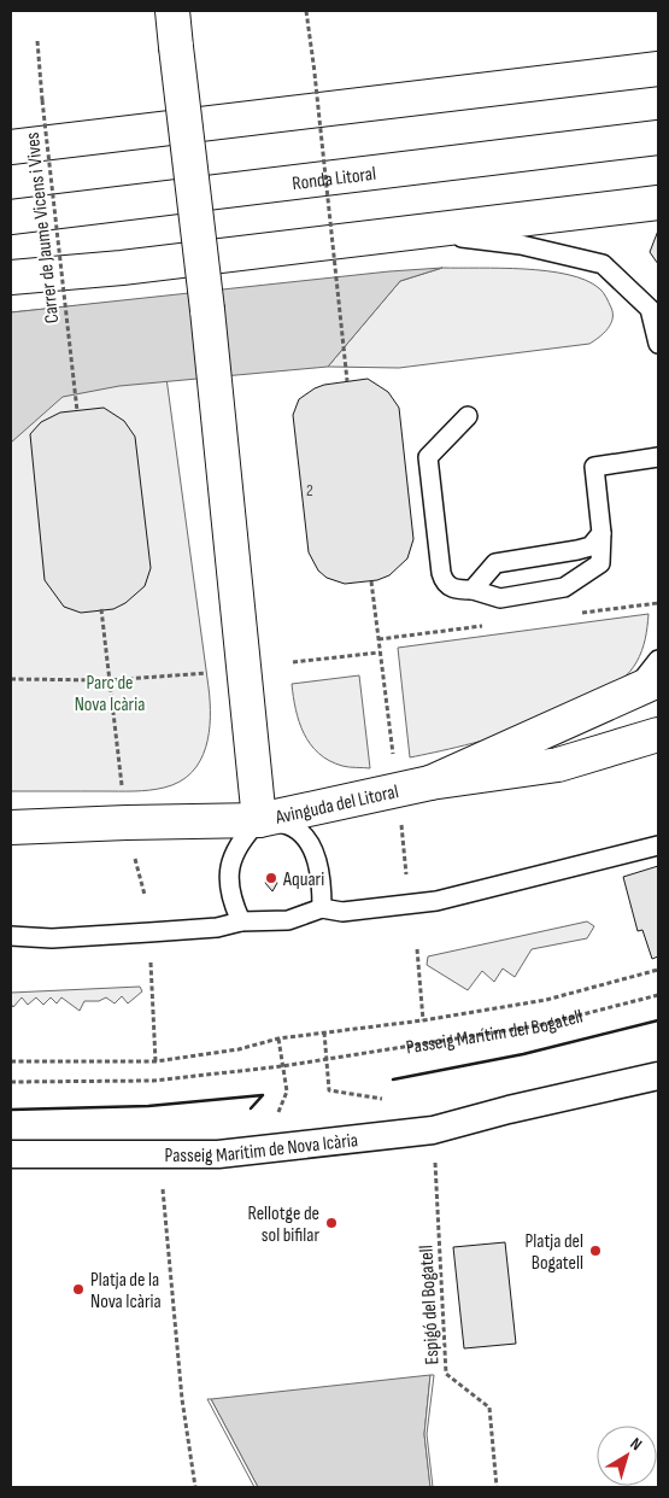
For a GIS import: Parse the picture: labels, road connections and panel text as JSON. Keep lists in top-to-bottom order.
{
  "streets": {
    "main road": ["Ronda Litoral", "Avinguda del Litoral"],
    "street": ["Passeig Marítim de Nova Icària"],
    "path": ["Carrer de Jaume Vicens i Vives", "Passeig Marítim del Bogatell", "Espigó del Bogatell"]
  },
  "crossings": [
    ["Passeig Marítim de Nova Icària", "Espigó del Bogatell"]
  ],
  "parks": ["Parc de Nova Icària"],
  "places": [
    "Aquari",
    "Rellotge de sol bifilar",
    "Platja del Bogatell",
    "Platja de la Nova Icària"
  ],
  "house_numbers": ["2"],
  "north": "top right"
}
